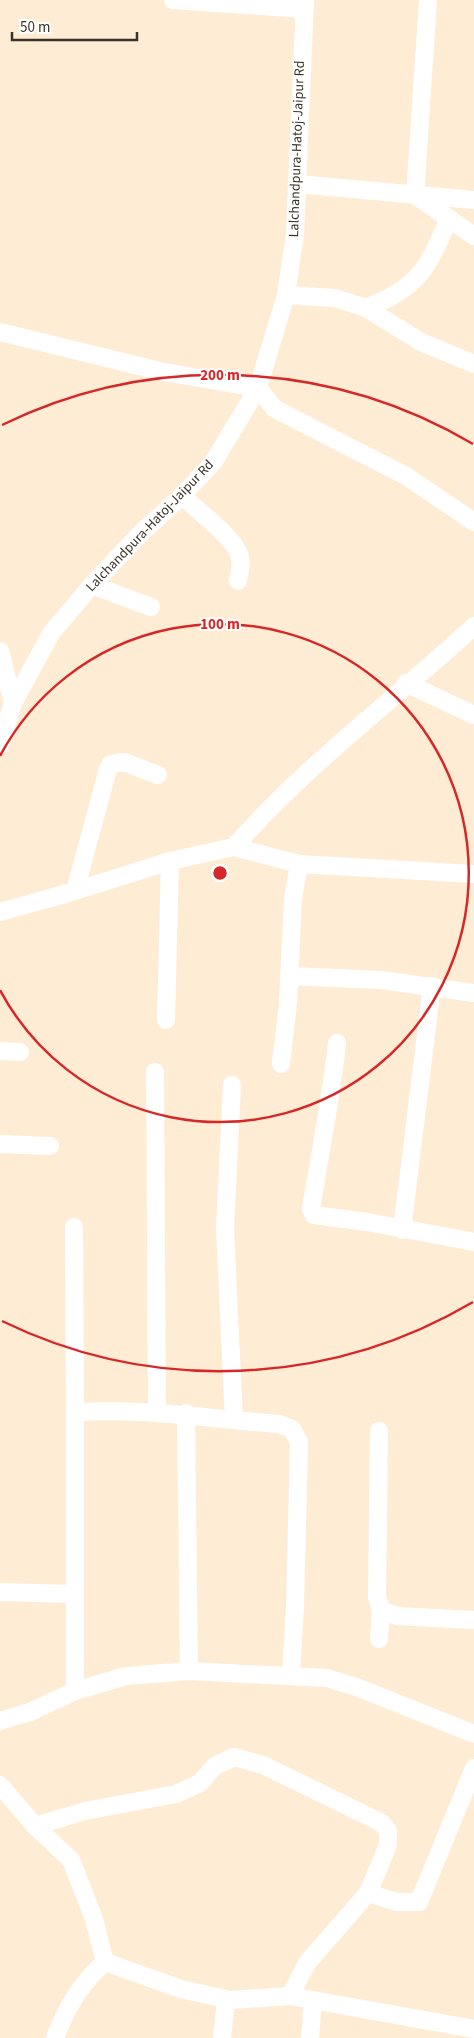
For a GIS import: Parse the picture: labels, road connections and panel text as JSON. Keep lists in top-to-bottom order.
{
  "streets": {
    "street": ["Lalchandpura-Hatoj-Jaipur Rd"]
  },
  "scale_bar": "50 m",
  "rings": ["200 m", "100 m"]
}
